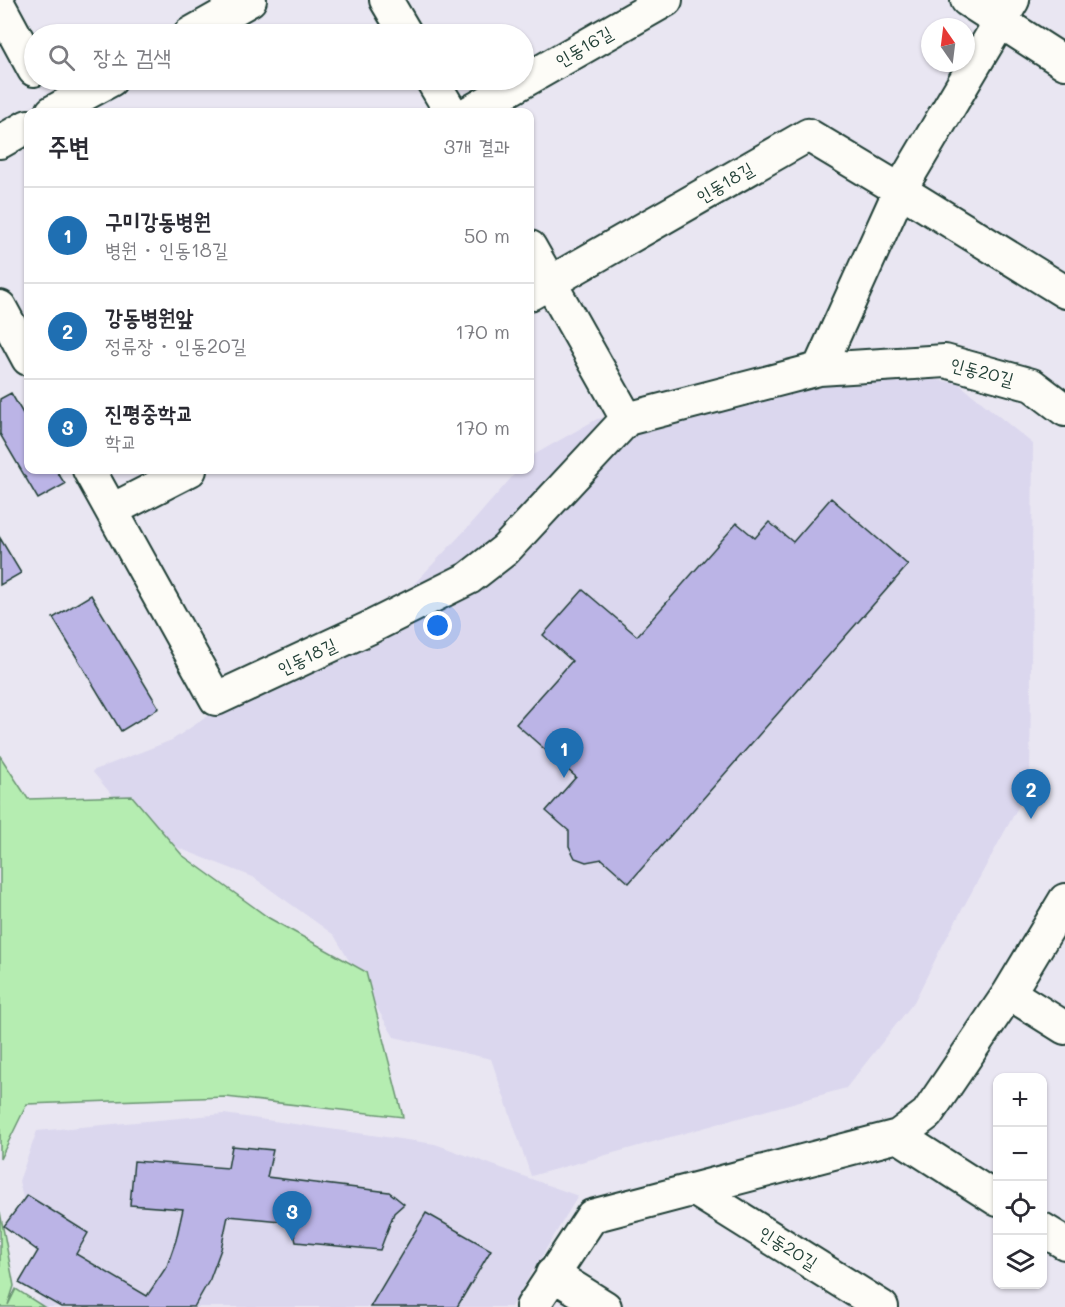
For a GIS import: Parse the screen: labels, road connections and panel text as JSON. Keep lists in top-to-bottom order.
{
  "streets": {
    "street": ["인동16길", "인동18길", "인동20길"]
  },
  "north": "top",
  "page": {
    "search": "장소 검색",
    "heading": ["주변", "3개 결과"],
    "list": [
      {
        "mark": "1",
        "name": "구미강동병원",
        "note": "병원 · 인동18길",
        "value": "50 m"
      },
      {
        "mark": "2",
        "name": "강동병원앞",
        "note": "정류장 · 인동20길",
        "value": "170 m"
      },
      {
        "mark": "3",
        "name": "진평중학교",
        "note": "학교",
        "value": "170 m"
      }
    ],
    "pins": ["1", "2", "3"],
    "map_buttons": ["+", "−"]
  }
}
